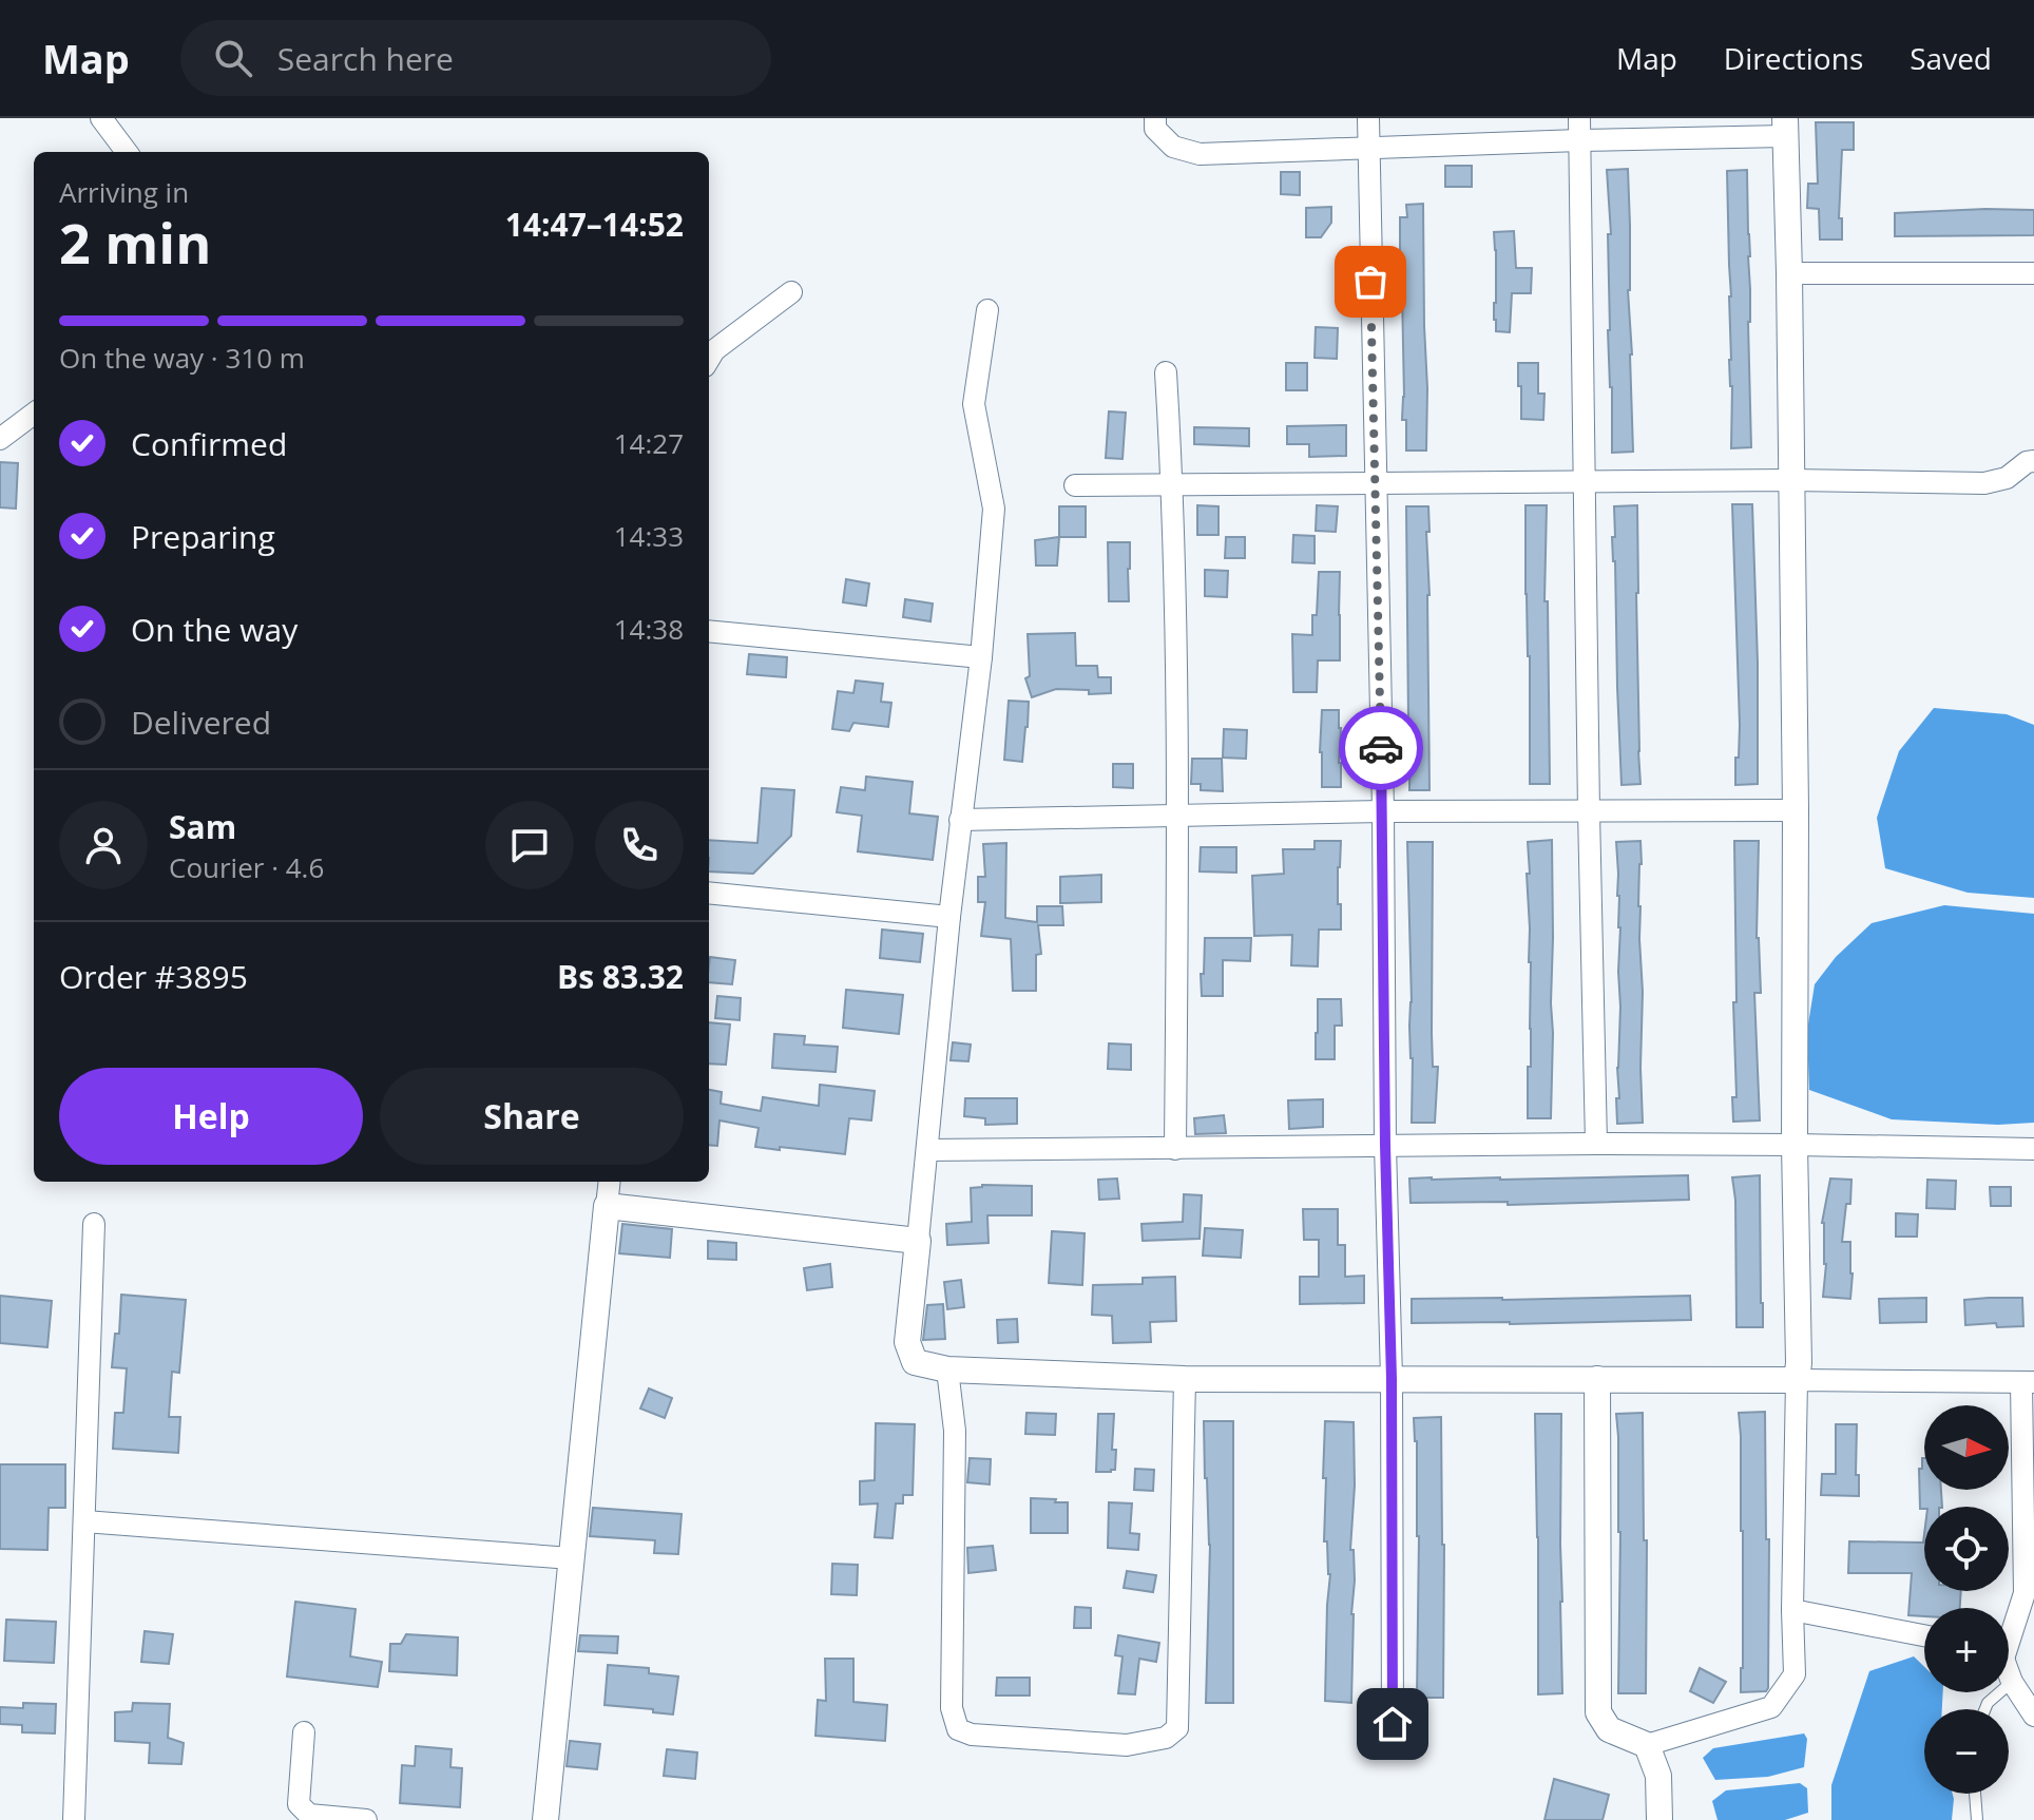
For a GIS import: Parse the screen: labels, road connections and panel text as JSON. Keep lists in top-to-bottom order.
{
  "north": "right",
  "page": {
    "header": "Map",
    "search": "Search here",
    "nav": ["Map", "Directions", "Saved"],
    "heading": ["2 min", "Arriving in", "14:47–14:52"],
    "panel": [
      "Sam",
      "Courier · 4.6",
      "Order #3895",
      "Bs 83.32"
    ],
    "bar": "On the way · 310 m",
    "list": [
      ["Confirmed", "14:27"],
      ["Preparing", "14:33"],
      ["On the way", "14:38"],
      "Delivered"
    ],
    "buttons": ["Help", "Share"],
    "map_buttons": ["+", "−"]
  }
}
